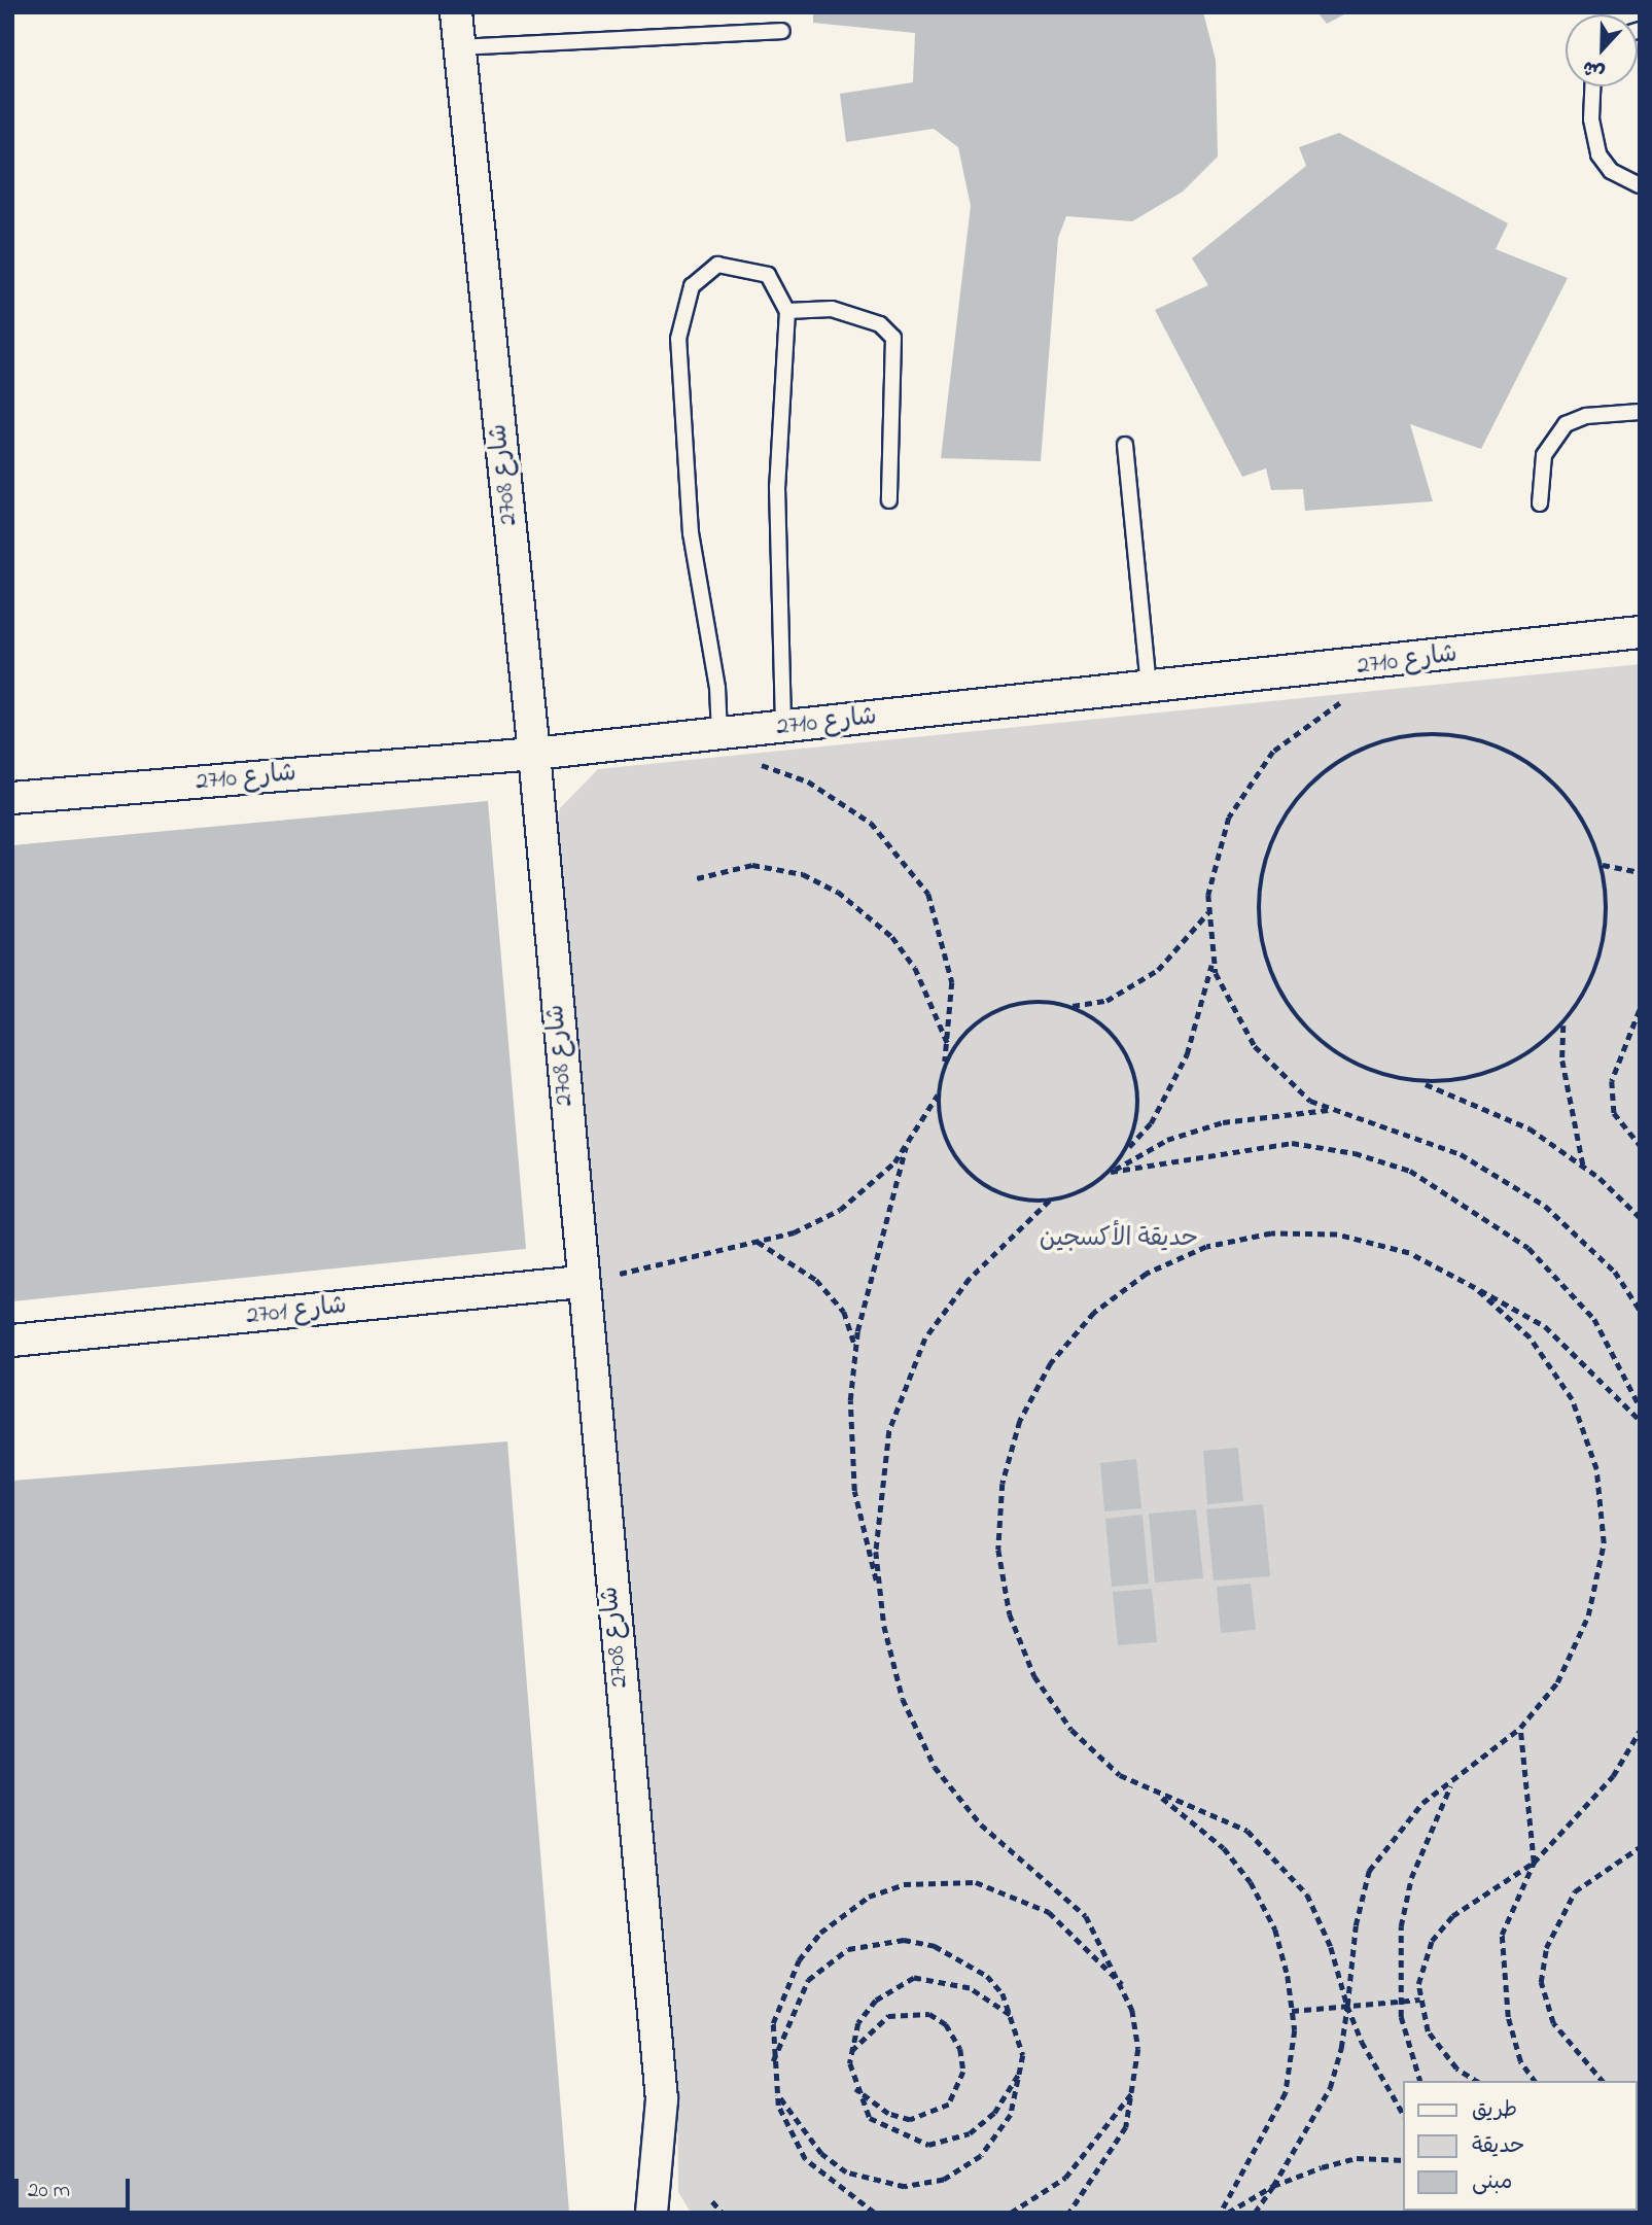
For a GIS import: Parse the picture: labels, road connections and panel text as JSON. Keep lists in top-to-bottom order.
{
  "streets": {
    "street": ["شارع 2708", "شارع 2710", "شارع 2701"]
  },
  "crossings": [
    ["شارع 2708", "شارع 2710"],
    ["شارع 2708", "شارع 2701"]
  ],
  "parks": ["حديقة الأكسجين"],
  "legend": ["طريق", "حديقة", "مبنى"],
  "scale_bar": "20 m",
  "north": "bottom"
}
